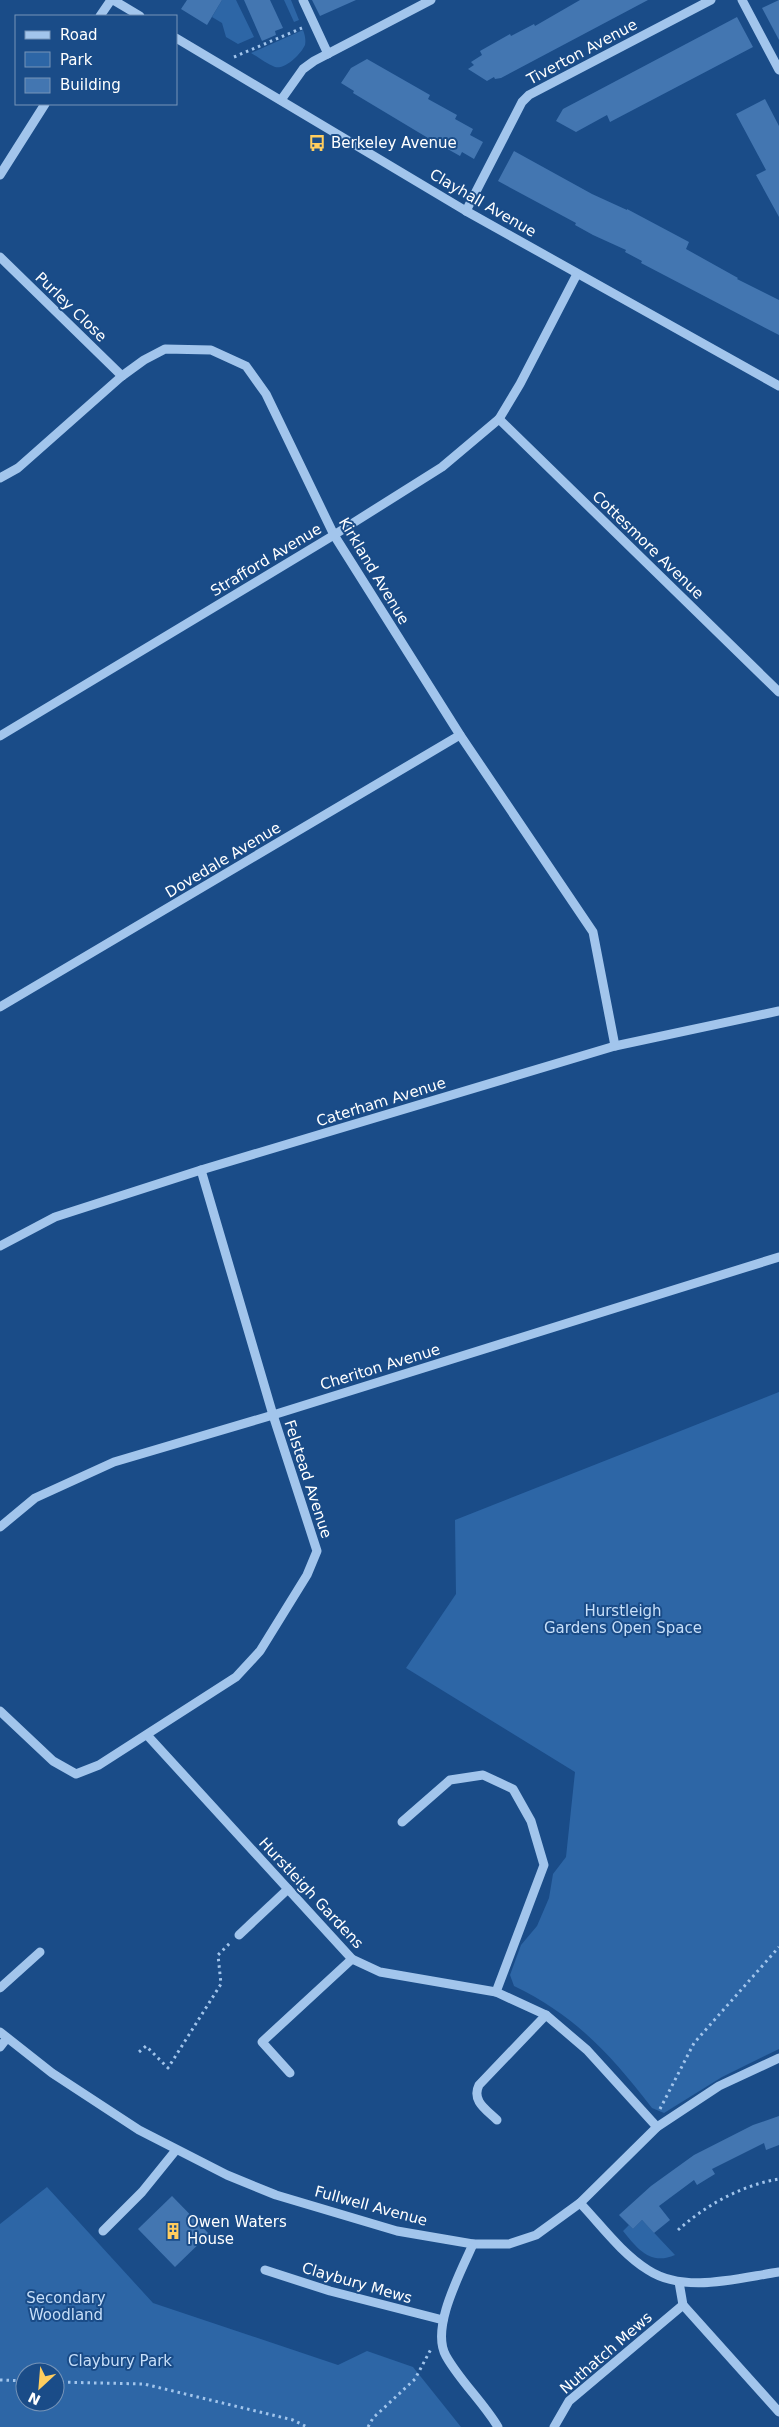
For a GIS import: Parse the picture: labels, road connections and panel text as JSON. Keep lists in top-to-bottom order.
{
  "streets": {
    "street": [
      "Tiverton Avenue",
      "Clayhall Avenue",
      "Purley Close",
      "Cottesmore Avenue",
      "Strafford Avenue",
      "Kirkland Avenue",
      "Dovedale Avenue",
      "Caterham Avenue",
      "Cheriton Avenue",
      "Felstead Avenue",
      "Hurstleigh Gardens",
      "Fullwell Avenue",
      "Claybury Mews",
      "Nuthatch Mews"
    ]
  },
  "crossings": [
    ["Tiverton Avenue", "Clayhall Avenue"],
    ["Clayhall Avenue", "Strafford Avenue"],
    ["Purley Close", "Kirkland Avenue"],
    ["Cottesmore Avenue", "Strafford Avenue"],
    ["Strafford Avenue", "Kirkland Avenue"],
    ["Kirkland Avenue", "Dovedale Avenue"],
    ["Kirkland Avenue", "Caterham Avenue"],
    ["Caterham Avenue", "Felstead Avenue"],
    ["Cheriton Avenue", "Felstead Avenue"],
    ["Felstead Avenue", "Hurstleigh Gardens"],
    ["Hurstleigh Gardens", "Fullwell Avenue"]
  ],
  "parks": ["Hurstleigh Gardens Open Space", "Secondary Woodland", "Claybury Park"],
  "places": {
    "bus stop": ["Berkeley Avenue"],
    "building": ["Owen Waters House"]
  },
  "legend": ["Road", "Park", "Building"],
  "north": "bottom left"
}
